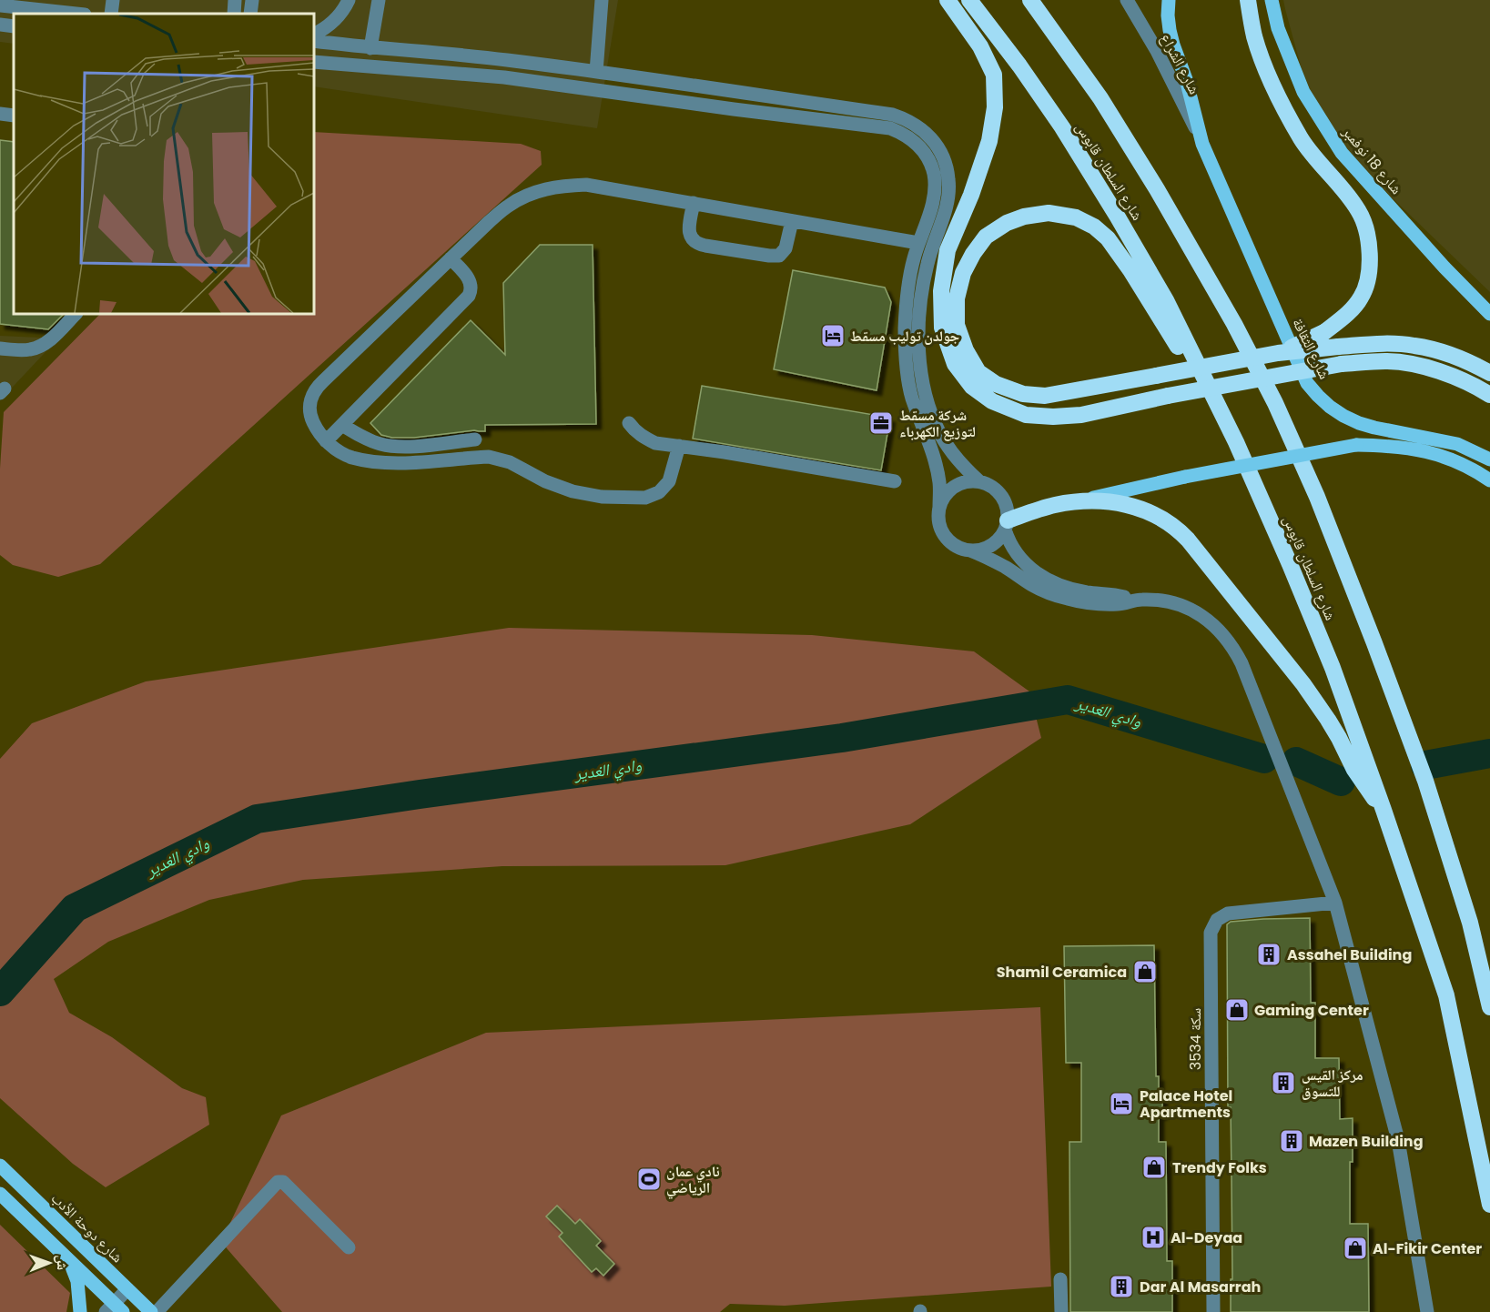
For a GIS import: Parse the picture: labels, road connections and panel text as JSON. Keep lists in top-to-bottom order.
{
  "streets": {
    "highway": ["شارع السلطان قابوس"],
    "main road": ["شارع 18 نوفمبر", "شارع الثقافة", "شارع دوحة الأدب"],
    "street": ["شارع الشراع", "سكة 3534"]
  },
  "crossings": [
    ["شارع الشراع", "شارع الثقافة"]
  ],
  "water": ["وادي الغدير"],
  "places": {
    "hotel": ["جولدن توليب مسقط", "Palace Hotel Apartments"],
    "office": ["شركة مسقط لتوزيع الكهرباء"],
    "building": [
      "Assahel Building",
      "مركز القيس للتسوق",
      "Mazen Building",
      "Dar Al Masarrah"
    ],
    "shop": [
      "Shamil Ceramica",
      "Gaming Center",
      "Trendy Folks",
      "Al-Fikir Center"
    ],
    "sports": ["نادي عمان الرياضي"],
    "hospital": ["Al-Deyaa"]
  },
  "north": "right"
}
